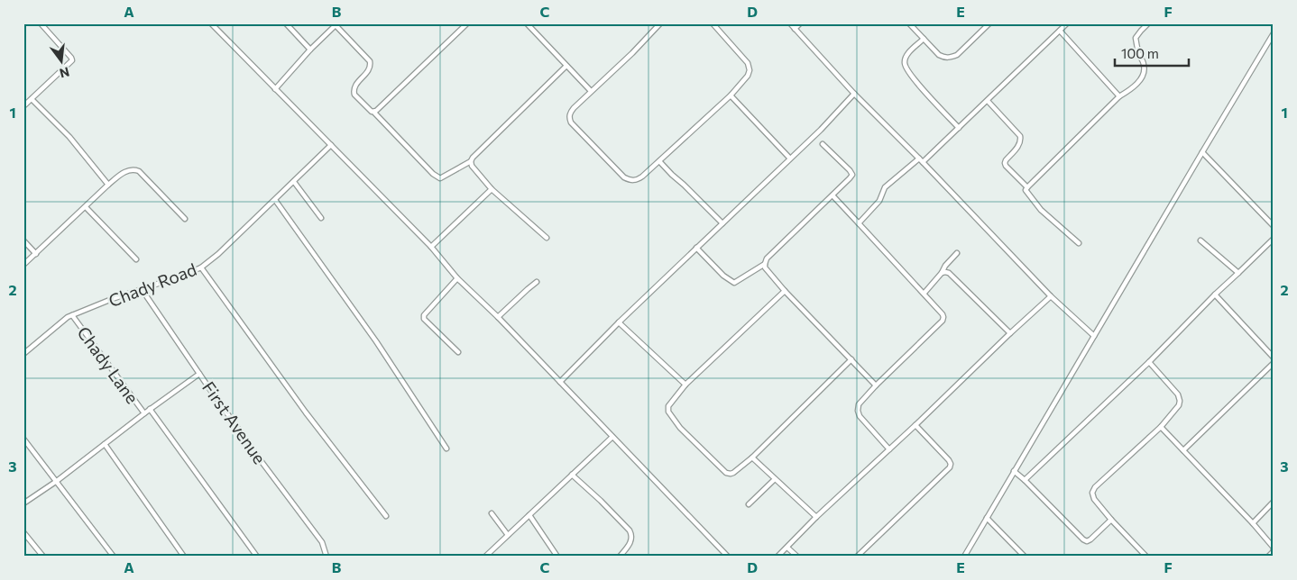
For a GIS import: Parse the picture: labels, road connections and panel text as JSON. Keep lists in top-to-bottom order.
{
  "streets": {
    "street": ["Chady Road", "Chady Lane", "First Avenue"]
  },
  "crossings": [
    ["Chady Road", "Chady Lane"],
    ["Chady Road", "First Avenue"]
  ],
  "scale_bar": "100 m",
  "north": "bottom",
  "grid": {
    "columns": [
      "A",
      "B",
      "C",
      "D",
      "E",
      "F"
    ],
    "rows": ["1", "2", "3"]
  }
}
